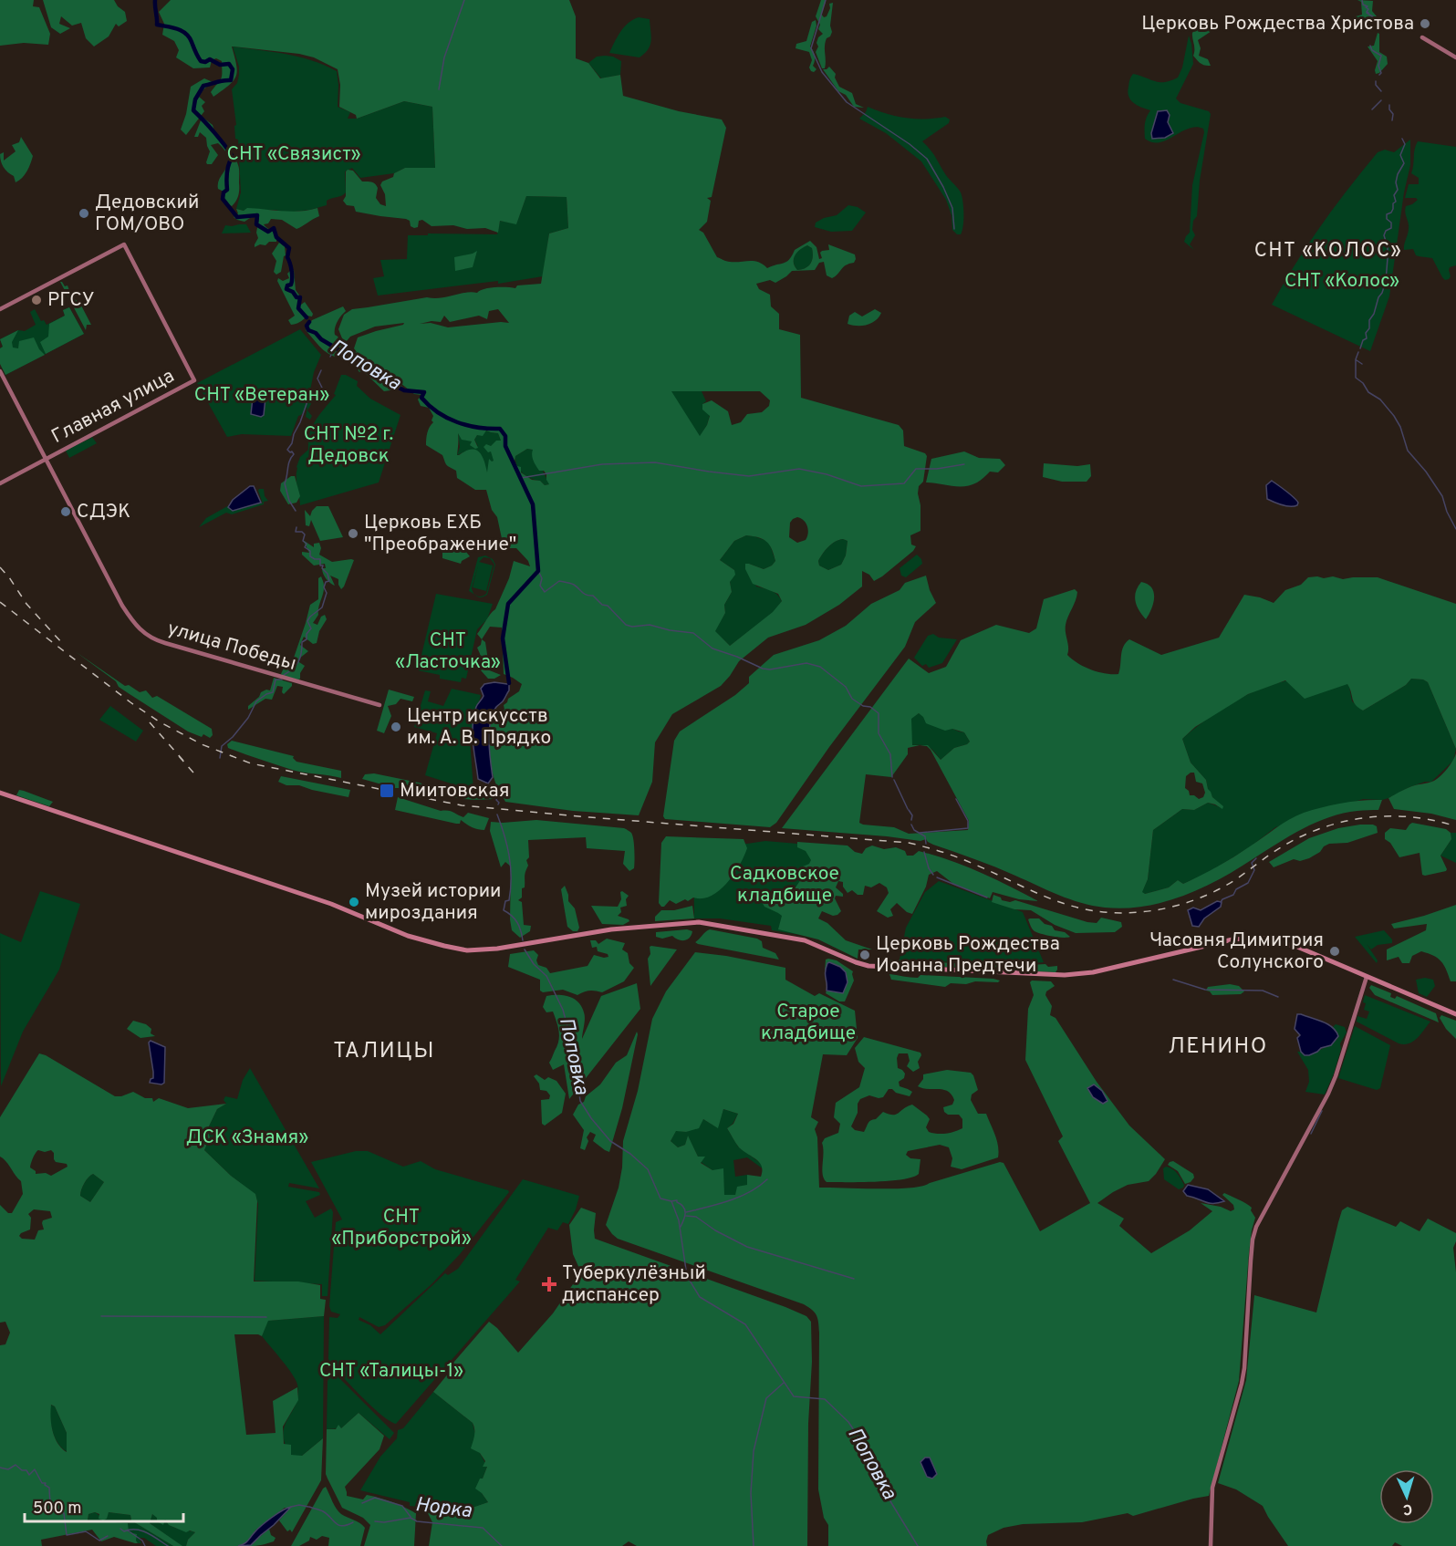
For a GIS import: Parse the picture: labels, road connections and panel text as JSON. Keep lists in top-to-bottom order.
{
  "streets": {
    "street": ["Главная улица", "улица Победы"]
  },
  "crossings": [
    ["Главная улица", "улица Победы"]
  ],
  "districts": ["СНТ «КОЛОС»", "ЛЕНИНО", "ТАЛИЦЫ"],
  "water": ["Поповка", "Норка"],
  "parks": [
    "СНТ «Связист»",
    "СНТ «Колос»",
    "СНТ «Ветеран»",
    "СНТ №2 г. Дедовск",
    "СНТ «Ласточка»",
    "Садковское кладбище",
    "Старое кладбище",
    "ДСК «Знамя»",
    "СНТ «Приборстрой»",
    "СНТ «Талицы-1»"
  ],
  "places": {
    "other": [
      "Церковь Рождества Христова",
      "Дедовский ГОМ/ОВО",
      "РГСУ",
      "СДЭК",
      "Церковь ЕХБ \"Преображение\"",
      "Центр искусств им. А. В. Прядко",
      "Музей истории мироздания",
      "Часовня Димитрия Солунского",
      "Церковь Рождества Иоанна Предтечи"
    ],
    "transit": ["Миитовская"],
    "health": ["Туберкулёзный диспансер"]
  },
  "scale_bar": "500 m",
  "north": "bottom"
}
